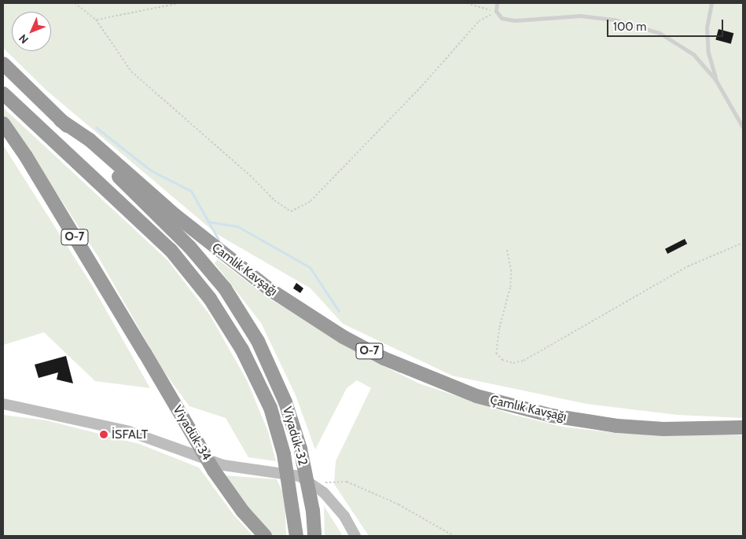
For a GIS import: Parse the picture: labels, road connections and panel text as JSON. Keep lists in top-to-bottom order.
{
  "streets": {
    "highway": [
      "O-7",
      "Çamlık Kavşağı",
      "Viyadük-34",
      "Viyadük-32"
    ]
  },
  "crossings": [
    ["O-7", "Çamlık Kavşağı"],
    ["Çamlık Kavşağı", "Viyadük-32"]
  ],
  "places": ["İSFALT"],
  "scale_bar": "100 m",
  "north": "bottom left"
}
